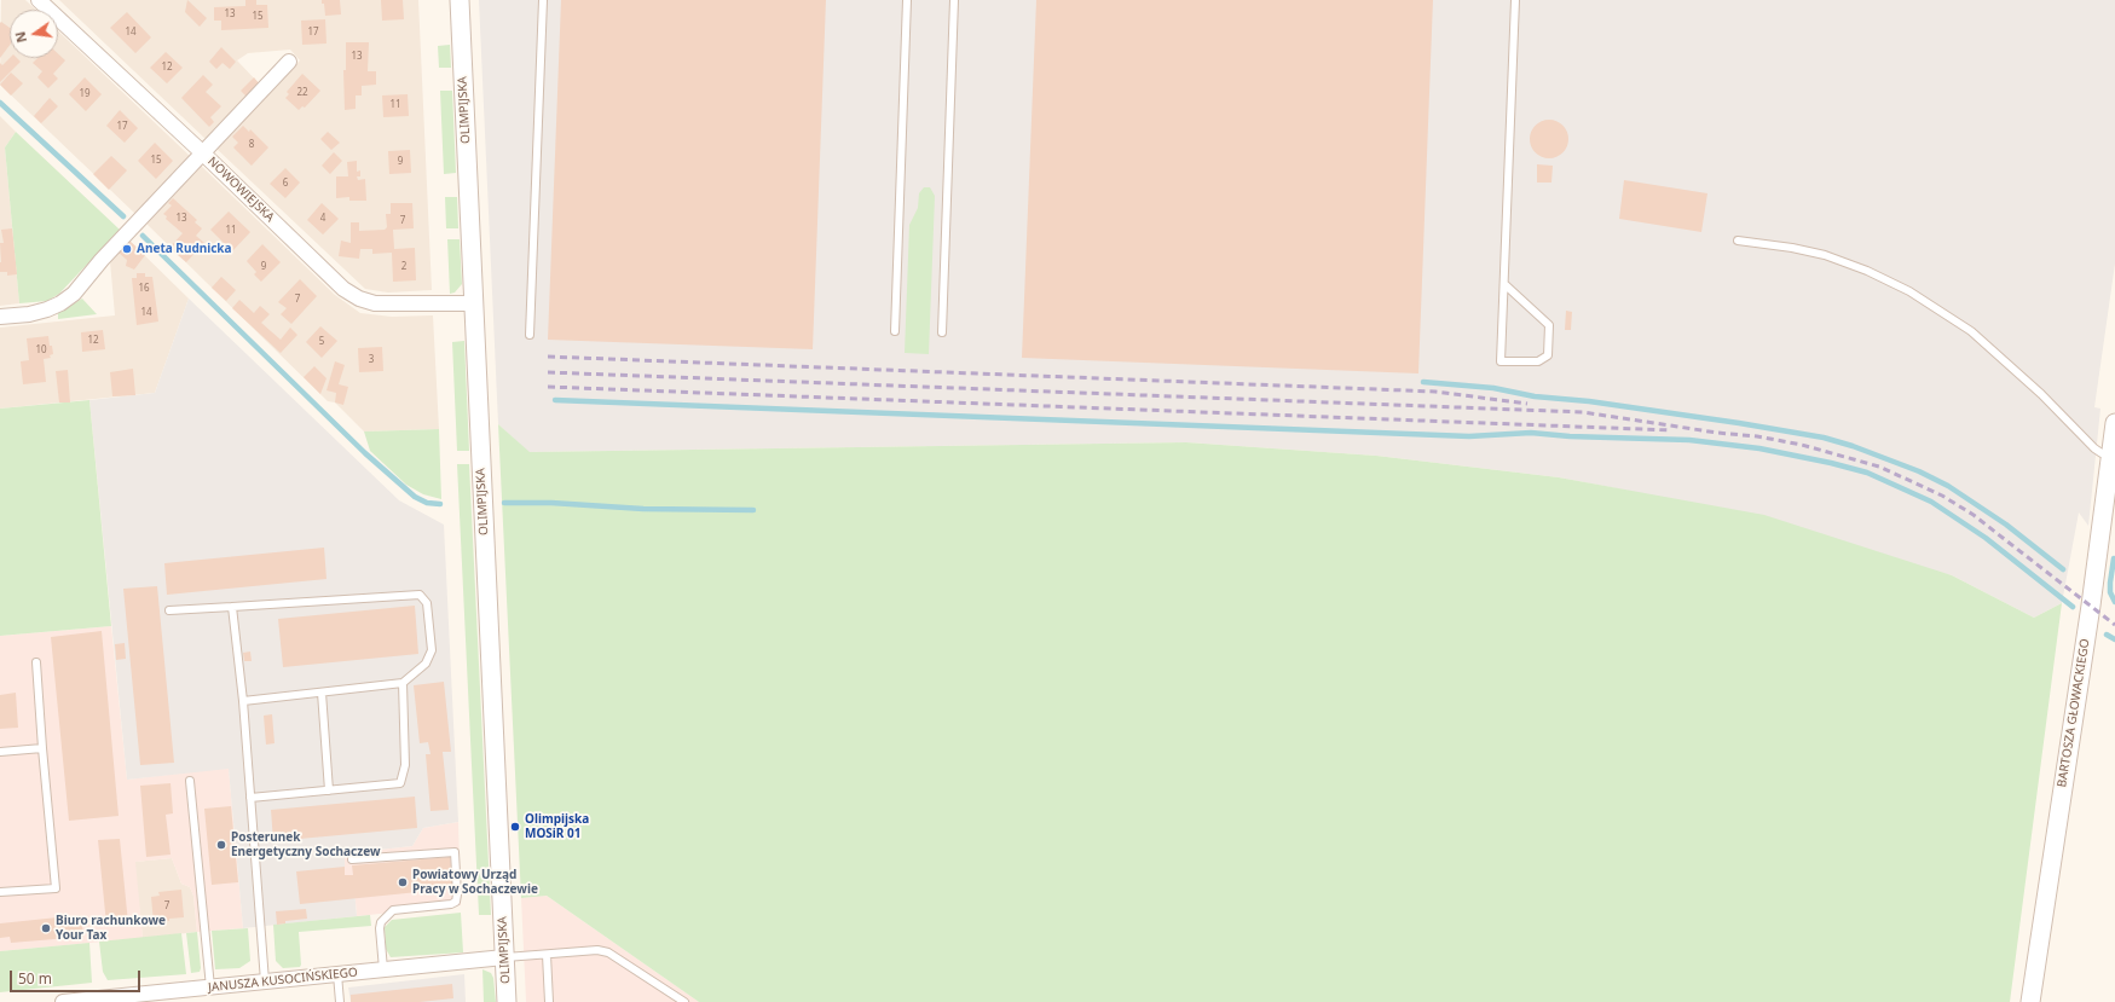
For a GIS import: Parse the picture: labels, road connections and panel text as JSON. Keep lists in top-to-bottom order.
{
  "streets": {
    "street": [
      "OLIMPIJSKA",
      "NOWOWIEJSKA",
      "BARTOSZA GŁOWACKIEGO",
      "JANUSZA KUSOCIŃSKIEGO"
    ]
  },
  "crossings": [
    ["OLIMPIJSKA", "NOWOWIEJSKA"],
    ["OLIMPIJSKA", "JANUSZA KUSOCIŃSKIEGO"]
  ],
  "places": [
    "Aneta Rudnicka",
    "Olimpijska MOSiR 01",
    "Posterunek Energetyczny Sochaczew",
    "Powiatowy Urząd Pracy w Sochaczewie",
    "Biuro rachunkowe Your Tax"
  ],
  "house_numbers": [
    "13",
    "15",
    "14",
    "17",
    "13",
    "12",
    "22",
    "19",
    "11",
    "17",
    "8",
    "15",
    "9",
    "6",
    "13",
    "4",
    "7",
    "11",
    "9",
    "2",
    "16",
    "7",
    "14",
    "12",
    "5",
    "10",
    "3",
    "7"
  ],
  "scale_bar": "50 m",
  "north": "left"
}
